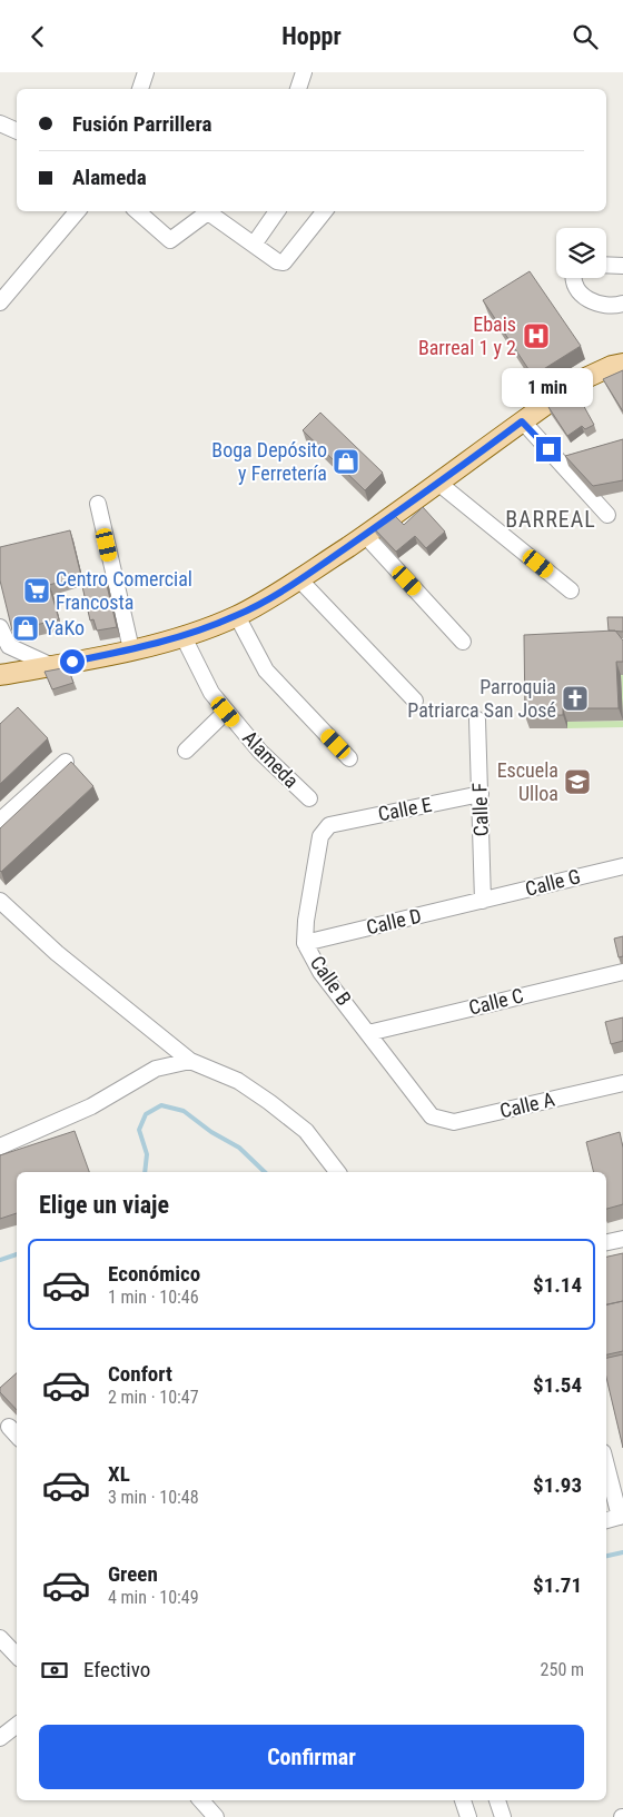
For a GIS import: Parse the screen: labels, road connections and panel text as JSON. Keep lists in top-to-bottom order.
{
  "streets": {
    "street": [
      "Alameda",
      "Calle E",
      "Calle F",
      "Calle G",
      "Calle D",
      "Calle B",
      "Calle C",
      "Calle A"
    ]
  },
  "crossings": [
    ["Calle E", "Calle F"],
    ["Calle E", "Calle B"],
    ["Calle F", "Calle G"],
    ["Calle F", "Calle D"],
    ["Calle G", "Calle D"],
    ["Calle D", "Calle B"],
    ["Calle B", "Calle C"],
    ["Calle B", "Calle A"]
  ],
  "districts": ["BARREAL"],
  "places": {
    "hospital": ["Ebais Barreal 1 y 2"],
    "shop": ["Boga Depósito y Ferretería", "YaKo"],
    "supermarket": ["Centro Comercial Francosta"],
    "church": ["Parroquia Patriarca San José"],
    "school or university": ["Escuela Ulloa"]
  },
  "page": {
    "header": "Hoppr",
    "banner": ["Fusión Parrillera", "Alameda"],
    "bubble": "1 min",
    "heading": "Elige un viaje",
    "list": [
      {
        "name": "Económico",
        "note": "1 min · 10:46",
        "value": "$1.14"
      },
      {
        "name": "Confort",
        "note": "2 min · 10:47",
        "value": "$1.54"
      },
      {
        "name": "XL",
        "note": "3 min · 10:48",
        "value": "$1.93"
      },
      {
        "name": "Green",
        "note": "4 min · 10:49",
        "value": "$1.71"
      }
    ],
    "pay": ["Efectivo", "250 m"],
    "buttons": "Confirmar"
  }
}
